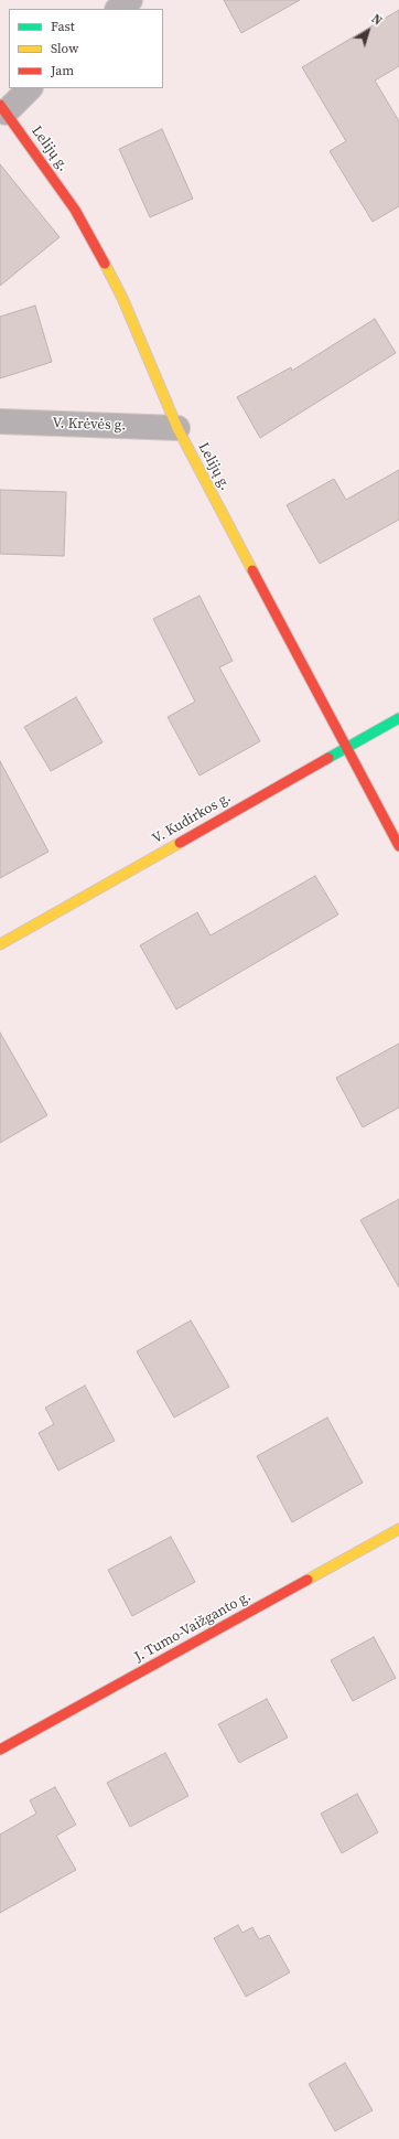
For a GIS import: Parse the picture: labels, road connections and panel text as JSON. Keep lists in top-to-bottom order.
{
  "streets": {
    "street": [
      "Lelijų g.",
      "V. Krėvės g.",
      "V. Kudirkos g.",
      "J. Tumo-Vaižganto g."
    ]
  },
  "crossings": [
    ["Lelijų g.", "V. Krėvės g."],
    ["Lelijų g.", "V. Kudirkos g."]
  ],
  "legend": ["Fast", "Slow", "Jam"],
  "north": "top right"
}
